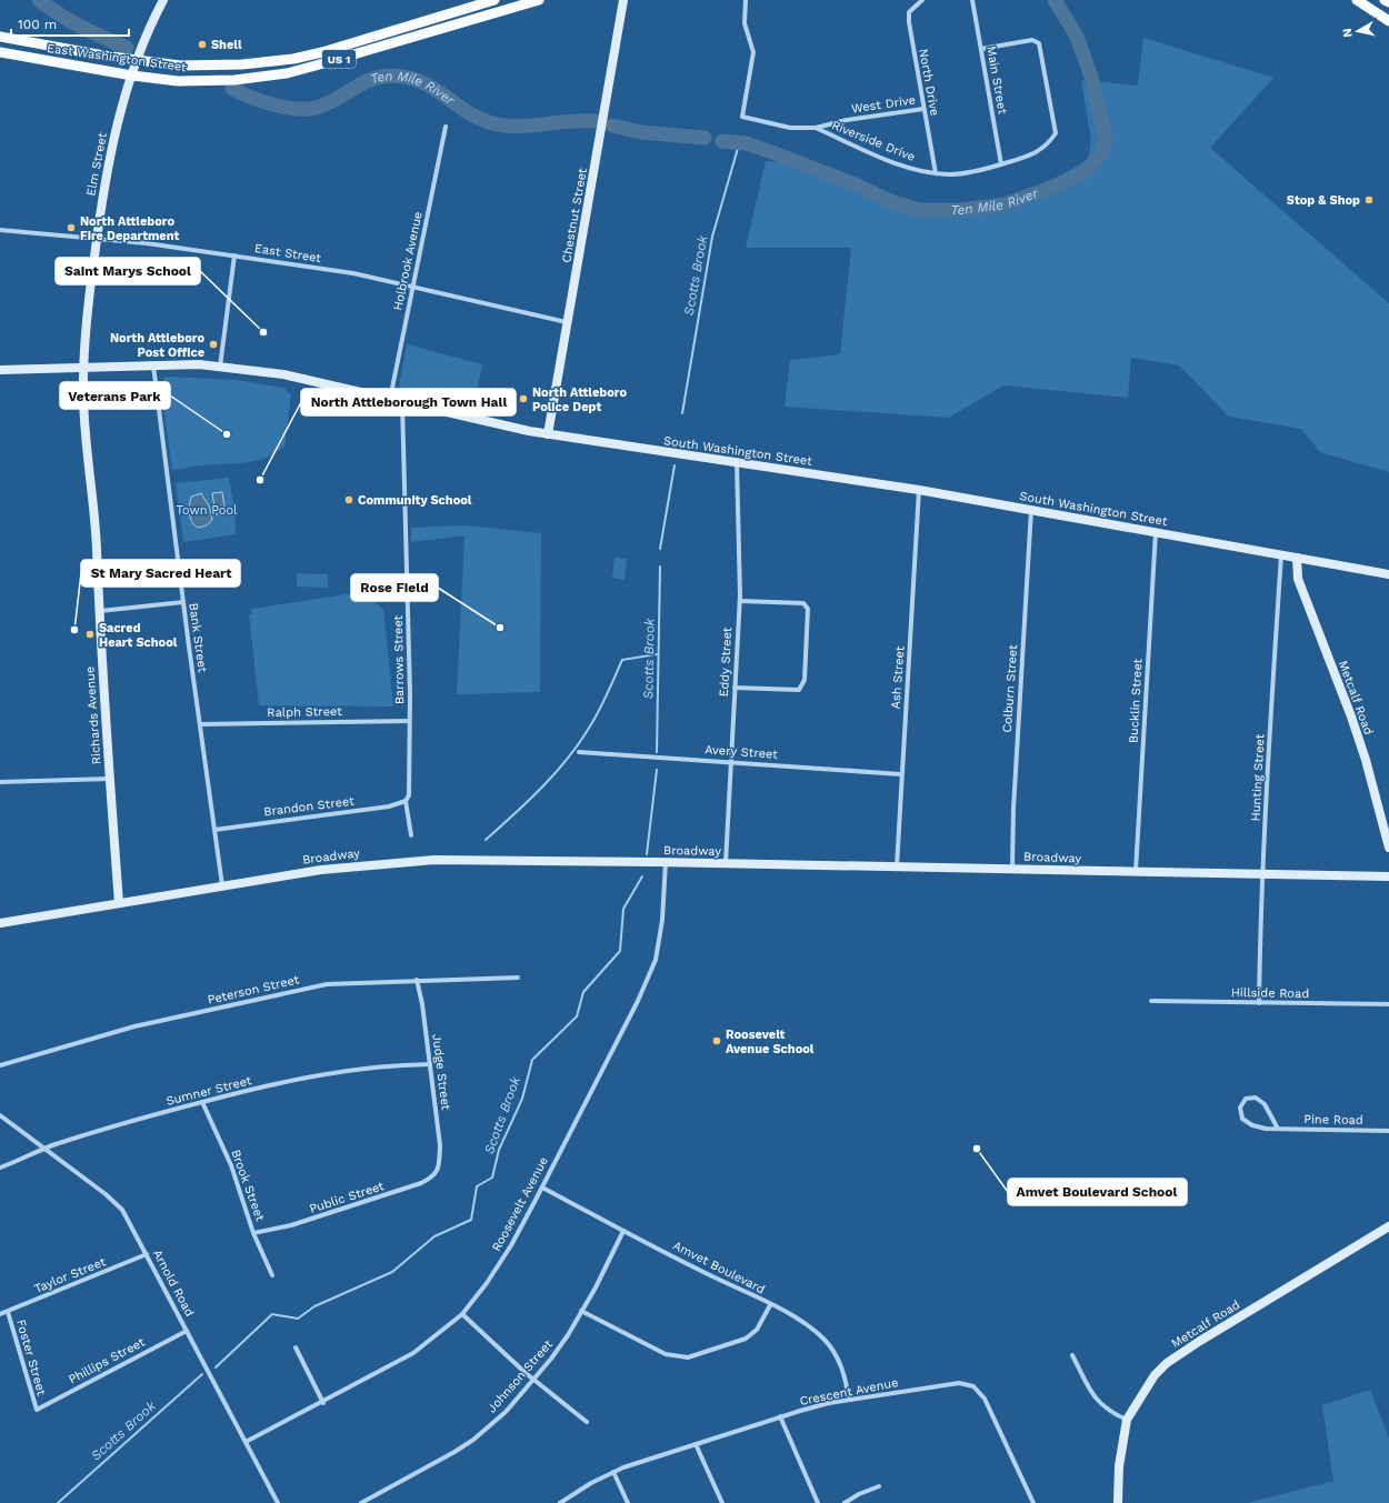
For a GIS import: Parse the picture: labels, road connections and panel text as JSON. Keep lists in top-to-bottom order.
{
  "streets": {
    "main road": ["East Washington Street", "US 1"],
    "street": [
      "Main Street",
      "North Drive",
      "West Drive",
      "Riverside Drive",
      "Elm Street",
      "Chestnut Street",
      "East Street",
      "Holbrook Avenue",
      "South Washington Street",
      "Bank Street",
      "Barrows Street",
      "Eddy Street",
      "Ash Street",
      "Colburn Street",
      "Metcalf Road",
      "Bucklin Street",
      "Ralph Street",
      "Richards Avenue",
      "Avery Street",
      "Hunting Street",
      "Brandon Street",
      "Broadway",
      "Peterson Street",
      "Hillside Road",
      "Judge Street",
      "Sumner Street",
      "Pine Road",
      "Brook Street",
      "Public Street",
      "Roosevelt Avenue",
      "Amvet Boulevard",
      "Taylor Street",
      "Arnold Road",
      "Foster Street",
      "Phillips Street",
      "Johnson Street",
      "Crescent Avenue"
    ]
  },
  "crossings": [
    ["East Washington Street", "Elm Street"],
    ["Main Street", "Riverside Drive"],
    ["North Drive", "West Drive"],
    ["North Drive", "Riverside Drive"],
    ["West Drive", "Riverside Drive"],
    ["Elm Street", "East Street"],
    ["Elm Street", "South Washington Street"],
    ["Elm Street", "Richards Avenue"],
    ["Chestnut Street", "East Street"],
    ["Chestnut Street", "South Washington Street"],
    ["East Street", "Holbrook Avenue"],
    ["Holbrook Avenue", "South Washington Street"],
    ["South Washington Street", "Bank Street"],
    ["South Washington Street", "Barrows Street"],
    ["South Washington Street", "Eddy Street"],
    ["South Washington Street", "Ash Street"],
    ["South Washington Street", "Colburn Street"],
    ["South Washington Street", "Metcalf Road"],
    ["South Washington Street", "Bucklin Street"],
    ["South Washington Street", "Richards Avenue"],
    ["South Washington Street", "Hunting Street"],
    ["Bank Street", "Ralph Street"],
    ["Bank Street", "Brandon Street"],
    ["Bank Street", "Broadway"],
    ["Barrows Street", "Ralph Street"],
    ["Barrows Street", "Brandon Street"],
    ["Eddy Street", "Avery Street"],
    ["Eddy Street", "Broadway"],
    ["Ash Street", "Avery Street"],
    ["Ash Street", "Broadway"],
    ["Colburn Street", "Broadway"],
    ["Bucklin Street", "Broadway"],
    ["Richards Avenue", "Broadway"],
    ["Hunting Street", "Broadway"],
    ["Hunting Street", "Hillside Road"],
    ["Broadway", "Roosevelt Avenue"],
    ["Peterson Street", "Judge Street"],
    ["Judge Street", "Sumner Street"],
    ["Judge Street", "Public Street"],
    ["Sumner Street", "Brook Street"],
    ["Sumner Street", "Arnold Road"],
    ["Brook Street", "Public Street"],
    ["Roosevelt Avenue", "Amvet Boulevard"],
    ["Roosevelt Avenue", "Arnold Road"],
    ["Amvet Boulevard", "Johnson Street"],
    ["Amvet Boulevard", "Crescent Avenue"],
    ["Taylor Street", "Arnold Road"],
    ["Taylor Street", "Foster Street"],
    ["Arnold Road", "Phillips Street"],
    ["Foster Street", "Phillips Street"]
  ],
  "water": ["Ten Mile River", "Scotts Brook"],
  "parks": ["Town Pool"],
  "places": [
    "Shell",
    "Stop & Shop",
    "North Attleboro Fire Department",
    "Saint Marys School",
    "North Attleboro Post Office",
    "North Attleboro Police Dept",
    "Veterans Park",
    "North Attleborough Town Hall",
    "Community School",
    "Rose Field",
    "St Mary Sacred Heart",
    "Sacred Heart School",
    "Roosevelt Avenue School",
    "Amvet Boulevard School"
  ],
  "scale_bar": "100 m",
  "north": "left"
}
